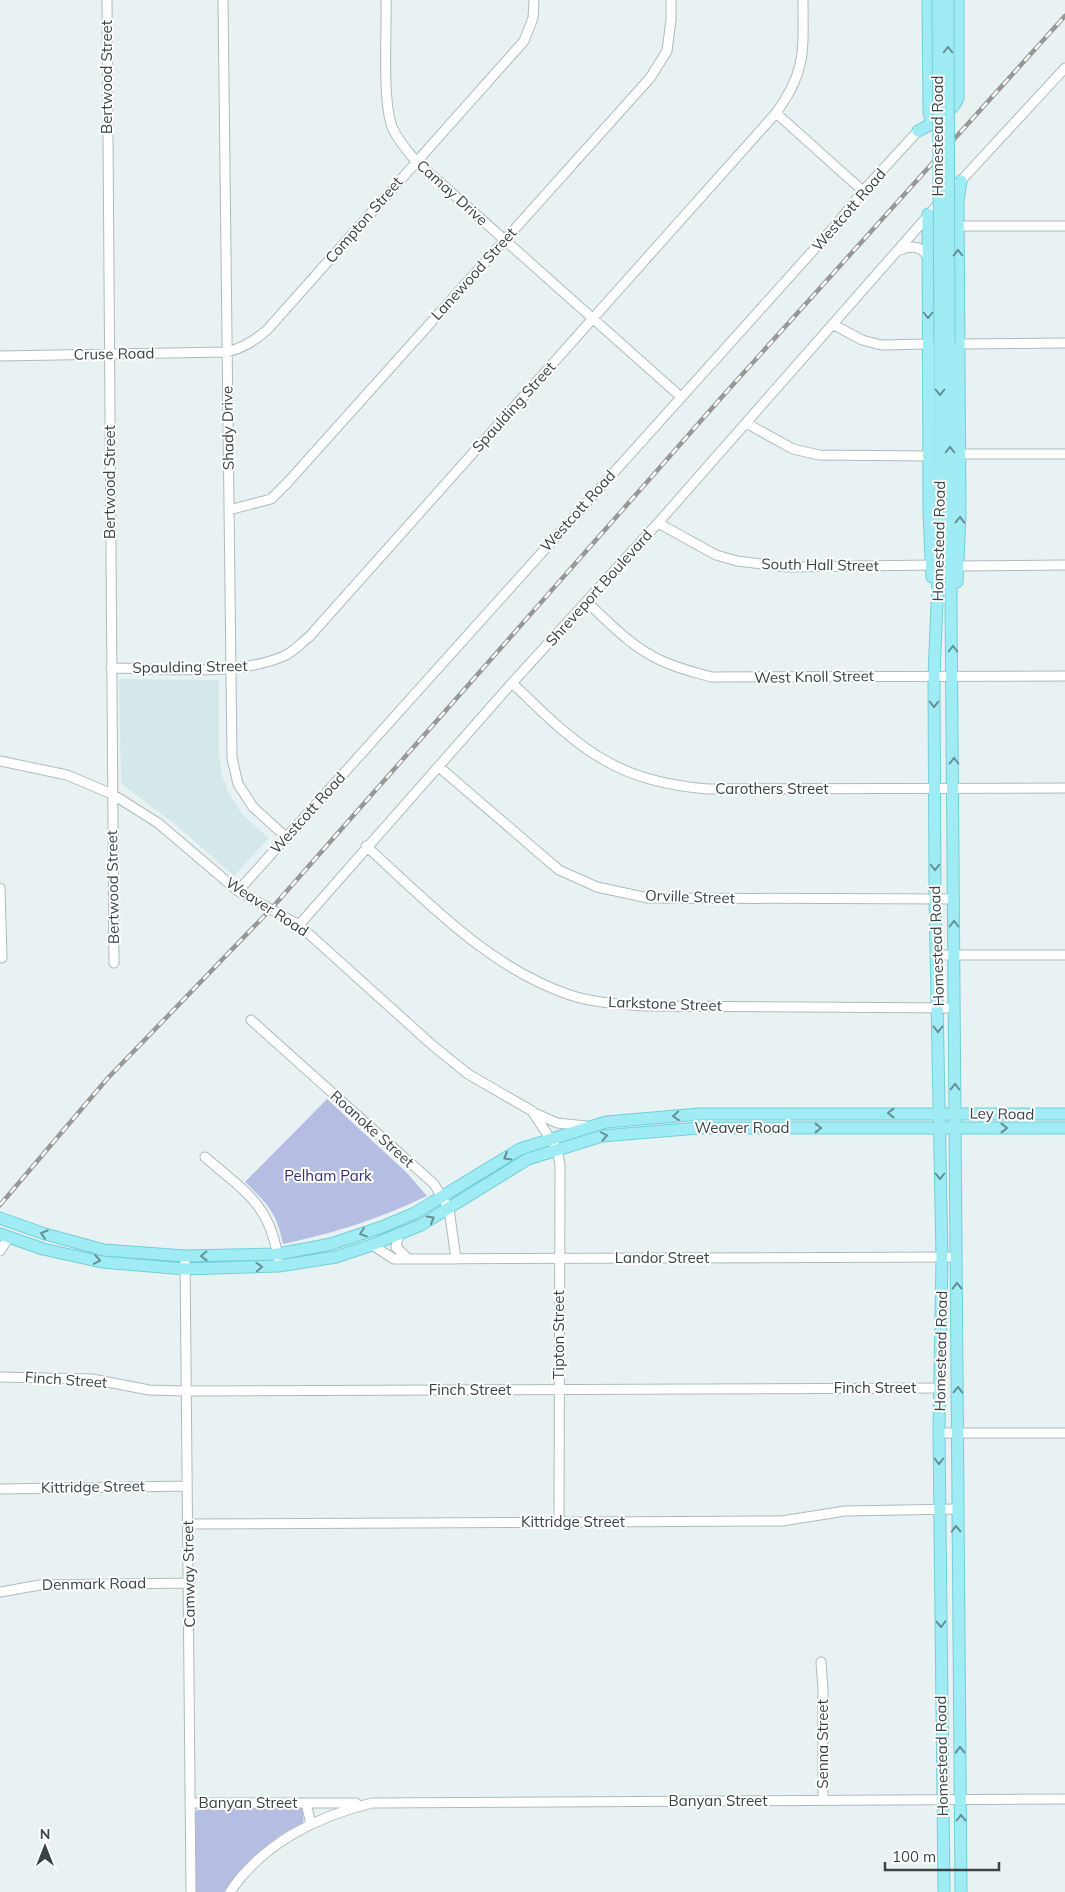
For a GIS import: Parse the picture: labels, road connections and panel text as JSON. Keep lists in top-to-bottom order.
{
  "streets": {
    "main road": ["Homestead Road", "Weaver Road", "Ley Road"],
    "street": [
      "Bertwood Street",
      "Camay Drive",
      "Westcott Road",
      "Compton Street",
      "Lanewood Street",
      "Cruse Road",
      "Spaulding Street",
      "Shady Drive",
      "South Hall Street",
      "Shreveport Boulevard",
      "West Knoll Street",
      "Carothers Street",
      "Orville Street",
      "Larkstone Street",
      "Roanoke Street",
      "Landor Street",
      "Tipton Street",
      "Finch Street",
      "Kittridge Street",
      "Camway Street",
      "Denmark Road",
      "Senna Street",
      "Banyan Street"
    ]
  },
  "crossings": [
    ["Bertwood Street", "Cruse Road"],
    ["Bertwood Street", "Spaulding Street"],
    ["Bertwood Street", "Weaver Road"],
    ["Homestead Road", "West Knoll Street"],
    ["Homestead Road", "Carothers Street"],
    ["Homestead Road", "Orville Street"],
    ["Homestead Road", "Weaver Road"],
    ["Homestead Road", "Larkstone Street"],
    ["Homestead Road", "Ley Road"],
    ["Homestead Road", "Landor Street"],
    ["Homestead Road", "Finch Street"],
    ["Homestead Road", "Kittridge Street"],
    ["Homestead Road", "Banyan Street"],
    ["Camay Drive", "Westcott Road"],
    ["Camay Drive", "Compton Street"],
    ["Camay Drive", "Lanewood Street"],
    ["Camay Drive", "Spaulding Street"],
    ["Westcott Road", "Shady Drive"],
    ["Westcott Road", "Weaver Road"],
    ["Compton Street", "Cruse Road"],
    ["Compton Street", "Shady Drive"],
    ["Lanewood Street", "Shady Drive"],
    ["Cruse Road", "Shady Drive"],
    ["Spaulding Street", "Shady Drive"],
    ["South Hall Street", "Shreveport Boulevard"],
    ["Shreveport Boulevard", "West Knoll Street"],
    ["Shreveport Boulevard", "Carothers Street"],
    ["Shreveport Boulevard", "Orville Street"],
    ["Shreveport Boulevard", "Weaver Road"],
    ["Shreveport Boulevard", "Larkstone Street"],
    ["Weaver Road", "Ley Road"],
    ["Weaver Road", "Tipton Street"],
    ["Roanoke Street", "Landor Street"],
    ["Landor Street", "Tipton Street"],
    ["Tipton Street", "Finch Street"],
    ["Tipton Street", "Kittridge Street"],
    ["Finch Street", "Camway Street"],
    ["Kittridge Street", "Camway Street"],
    ["Camway Street", "Denmark Road"],
    ["Camway Street", "Banyan Street"],
    ["Senna Street", "Banyan Street"]
  ],
  "parks": ["Pelham Park"],
  "scale_bar": "100 m",
  "north": "top"
}
